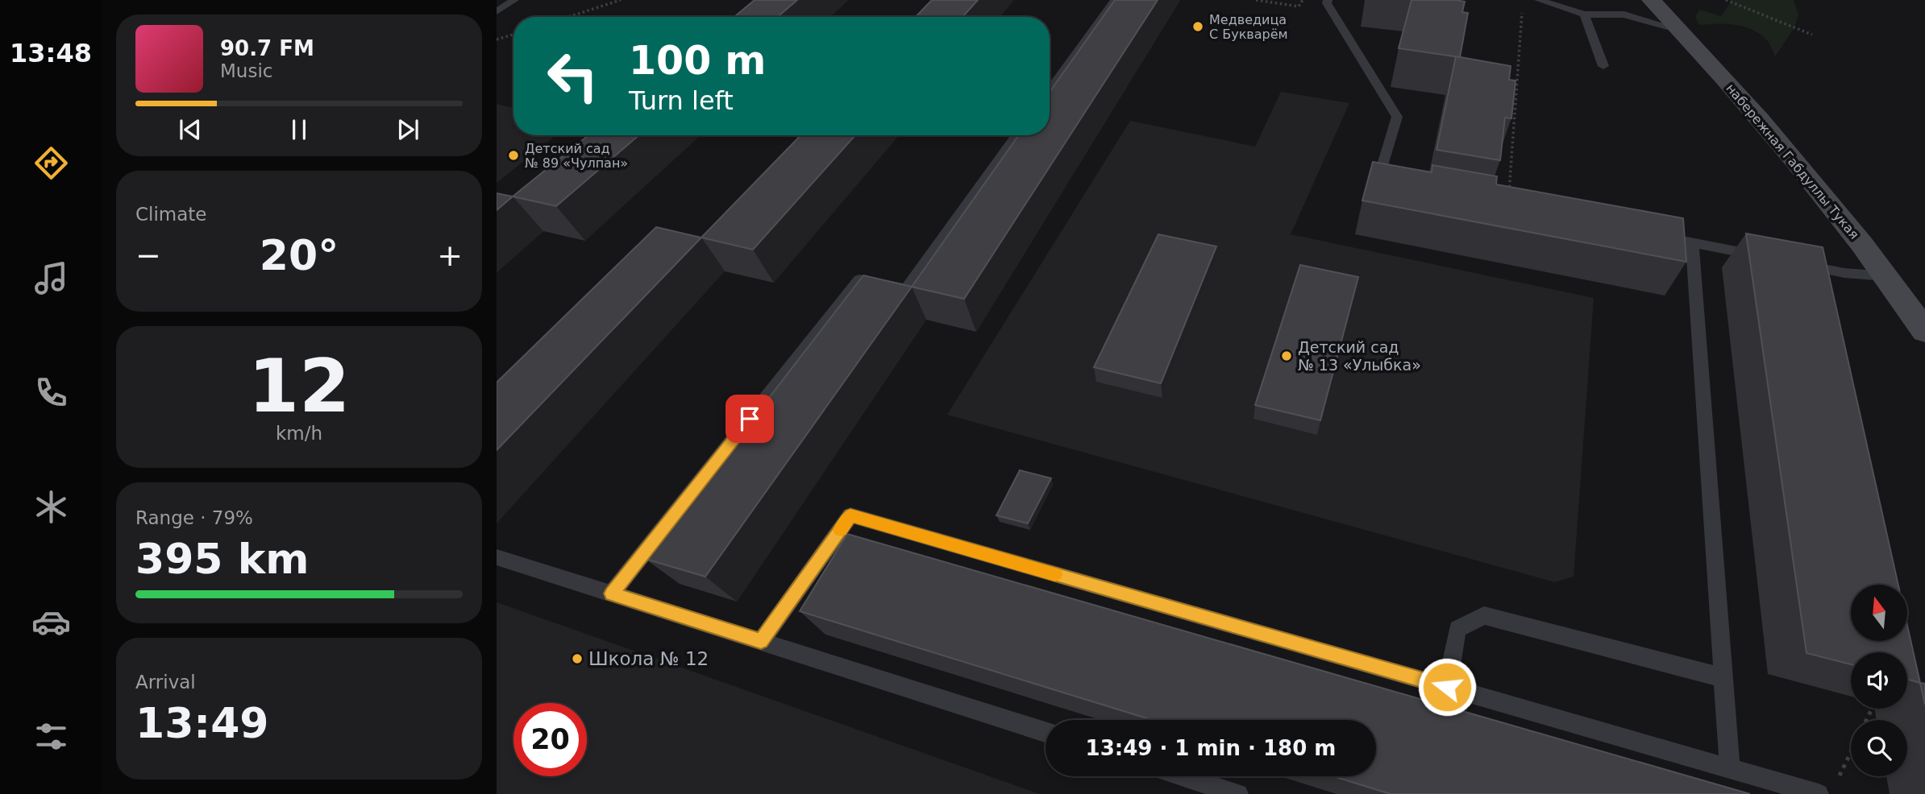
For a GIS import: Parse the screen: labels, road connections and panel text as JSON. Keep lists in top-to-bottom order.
{
  "streets": {
    "main road": ["набережная Габдуллы Тукая"]
  },
  "places": [
    "Медведица С Букварём",
    "Детский сад № 89 «Чулпан»",
    "Детский сад № 13 «Улыбка»",
    "Школа № 12"
  ],
  "north": "top",
  "page": {
    "tabs": "13:48",
    "turn": ["100 m", "Turn left"],
    "song": ["90.7 FM", "Music"],
    "tile": [
      "Climate",
      ["12", "km/h"],
      ["Range · 79%", "395 km"],
      ["Arrival", "13:49"]
    ],
    "heat": ["−", "20°", "+"],
    "limit": "20",
    "trip": "13:49 · 1 min · 180 m"
  }
}
